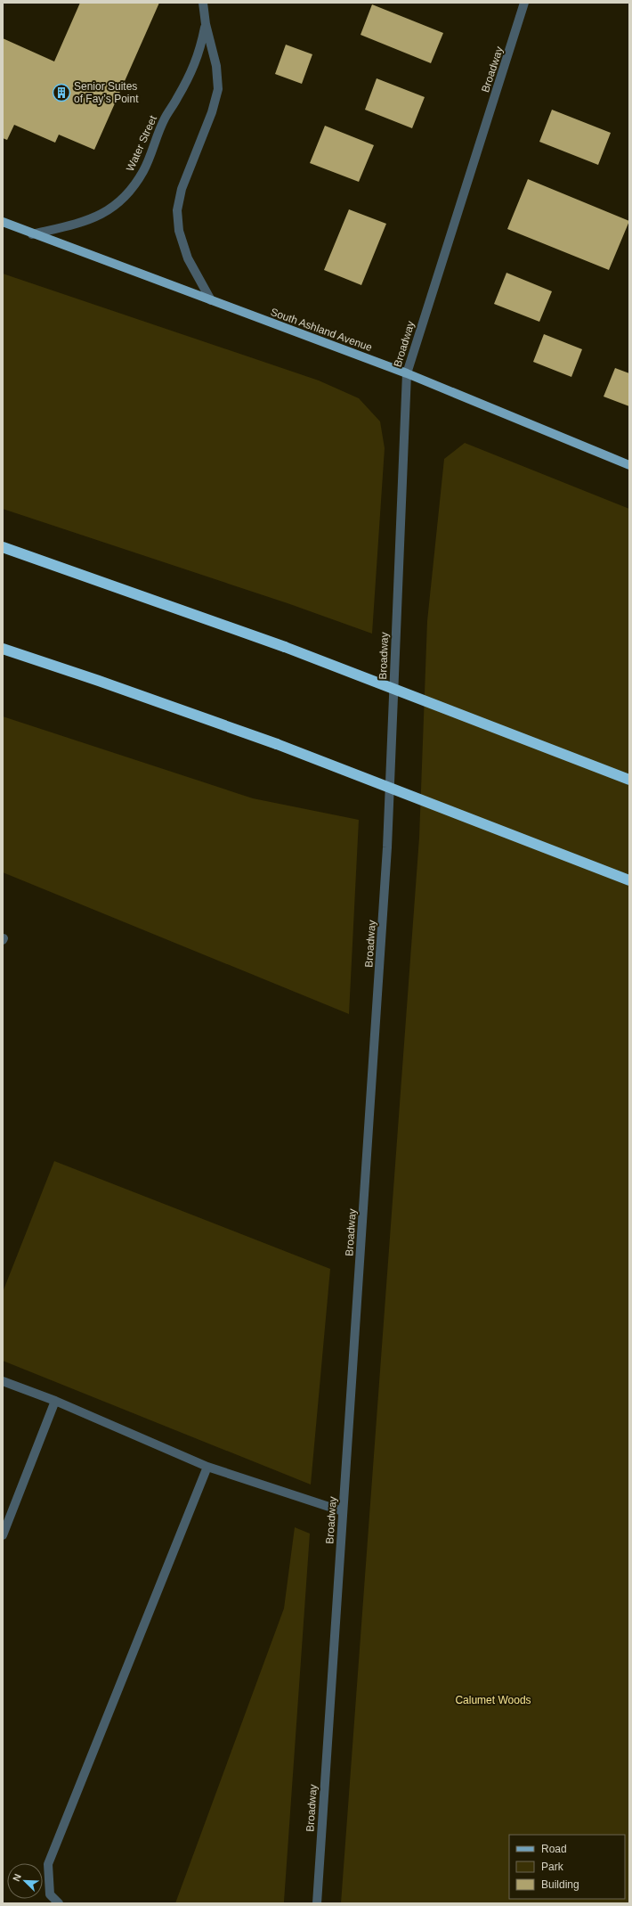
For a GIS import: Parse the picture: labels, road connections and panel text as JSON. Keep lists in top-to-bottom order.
{
  "streets": {
    "main road": ["South Ashland Avenue"],
    "street": ["Broadway", "Water Street"]
  },
  "crossings": [
    ["Broadway", "South Ashland Avenue"],
    ["Water Street", "South Ashland Avenue"]
  ],
  "parks": ["Calumet Woods"],
  "places": {
    "building": ["Senior Suites of Fay’s Point"]
  },
  "legend": ["Road", "Park", "Building"],
  "north": "top left"
}
